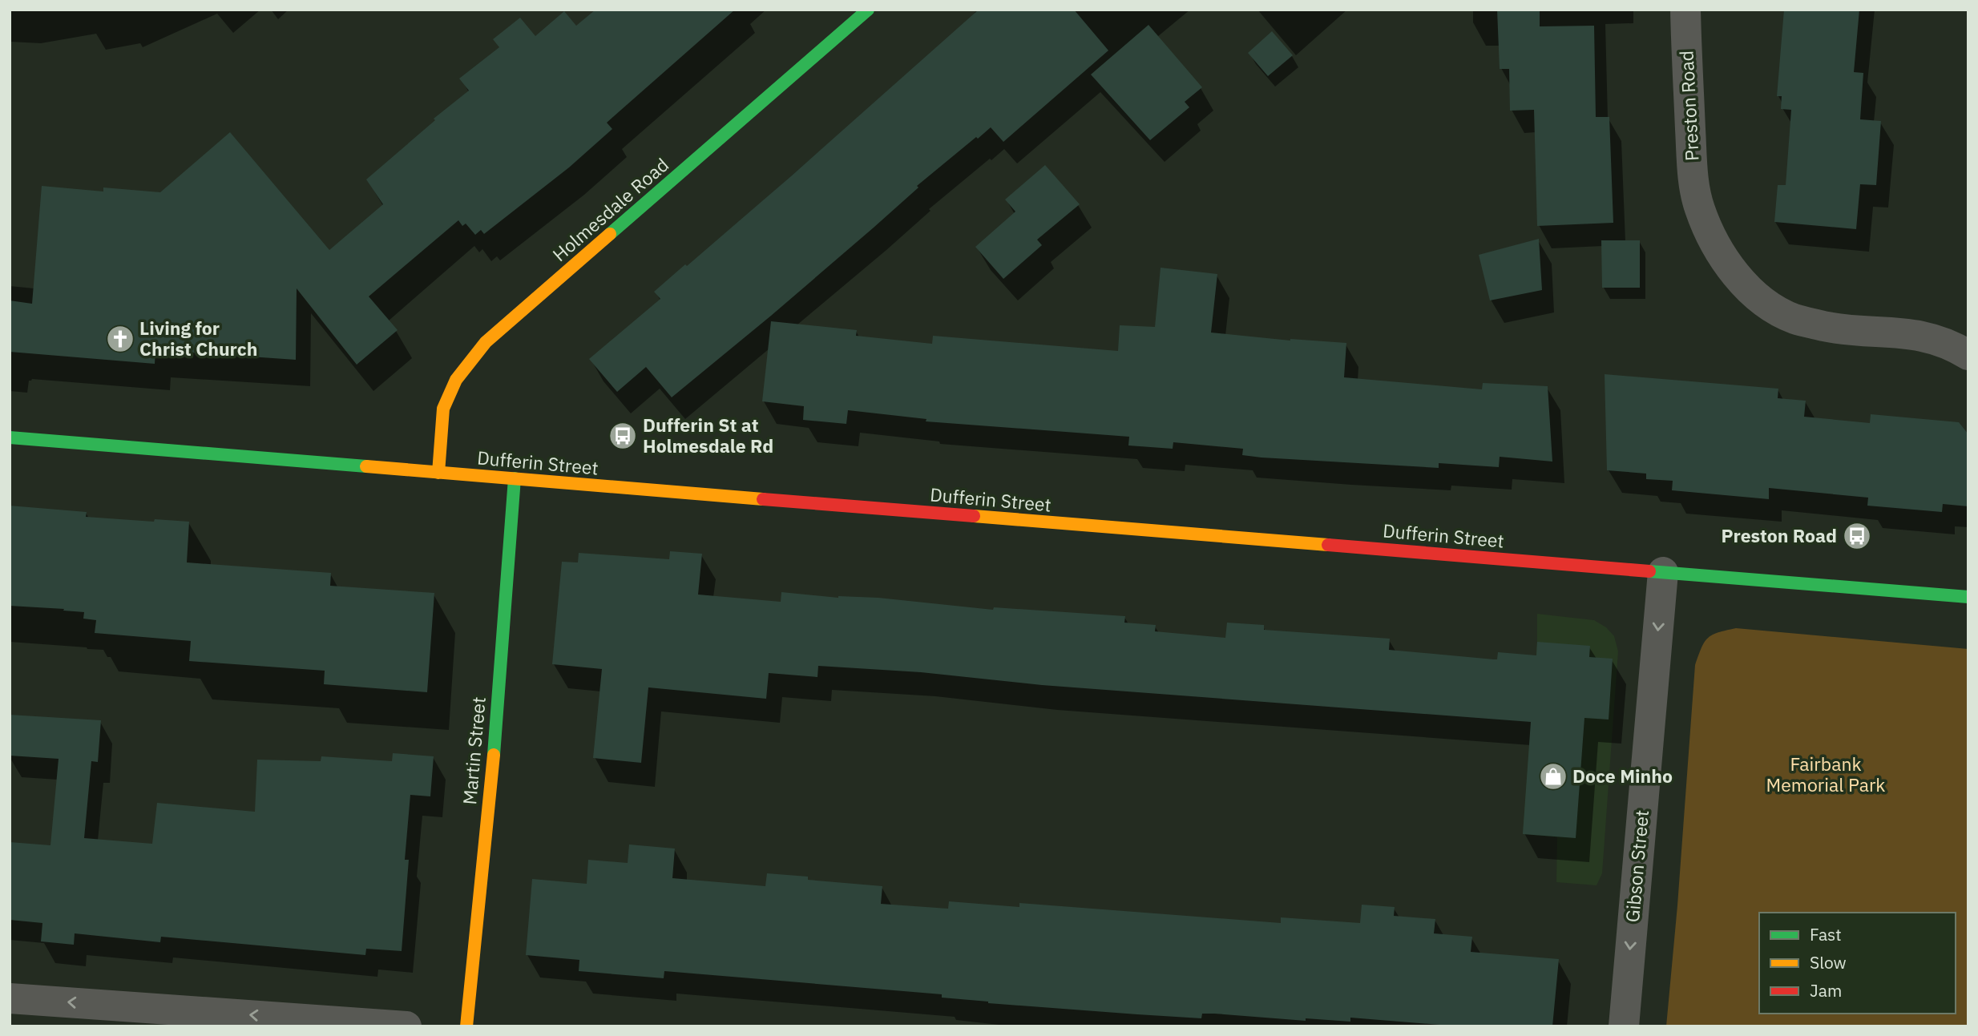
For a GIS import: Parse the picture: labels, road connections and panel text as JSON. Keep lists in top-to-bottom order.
{
  "streets": {
    "main road": ["Holmesdale Road", "Dufferin Street", "Martin Street"],
    "street": ["Preston Road", "Gibson Street"]
  },
  "crossings": [
    ["Holmesdale Road", "Dufferin Street"],
    ["Dufferin Street", "Martin Street"],
    ["Dufferin Street", "Gibson Street"]
  ],
  "one_way": ["Gibson Street"],
  "parks": ["Fairbank Memorial Park"],
  "places": {
    "church": ["Living for Christ Church"],
    "bus stop": ["Dufferin St at Holmesdale Rd", "Preston Road"],
    "shop": ["Doce Minho"]
  },
  "legend": ["Fast", "Slow", "Jam"]
}
